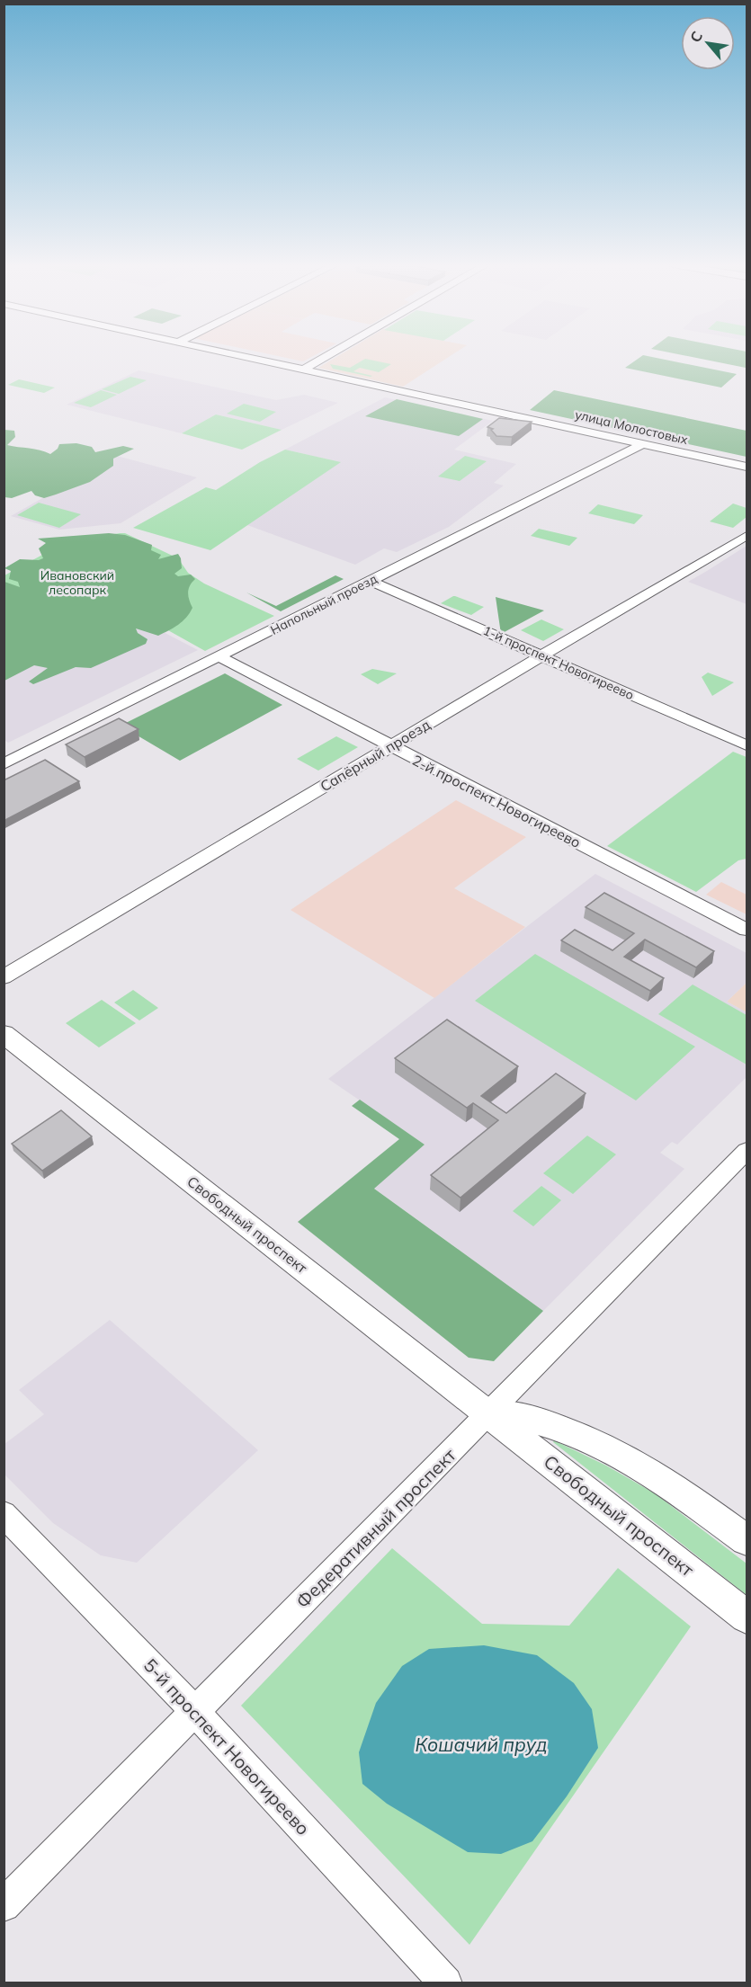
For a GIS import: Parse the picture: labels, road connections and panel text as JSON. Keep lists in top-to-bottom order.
{
  "streets": {
    "main road": ["Свободный проспект"],
    "street": [
      "улица Молостовых",
      "Напольный проезд",
      "1-й проспект Новогиреево",
      "Сапёрный проезд",
      "2-й проспект Новогиреево",
      "Федеративный проспект",
      "5-й проспект Новогиреево"
    ]
  },
  "crossings": [
    ["улица Молостовых", "Напольный проезд"],
    ["Напольный проезд", "1-й проспект Новогиреево"],
    ["Напольный проезд", "2-й проспект Новогиреево"],
    ["1-й проспект Новогиреево", "Сапёрный проезд"],
    ["Сапёрный проезд", "2-й проспект Новогиреево"],
    ["Свободный проспект", "Федеративный проспект"],
    ["Федеративный проспект", "5-й проспект Новогиреево"]
  ],
  "water": ["Кошачий пруд"],
  "parks": ["Ивановский лесопарк"],
  "north": "top left"
}
